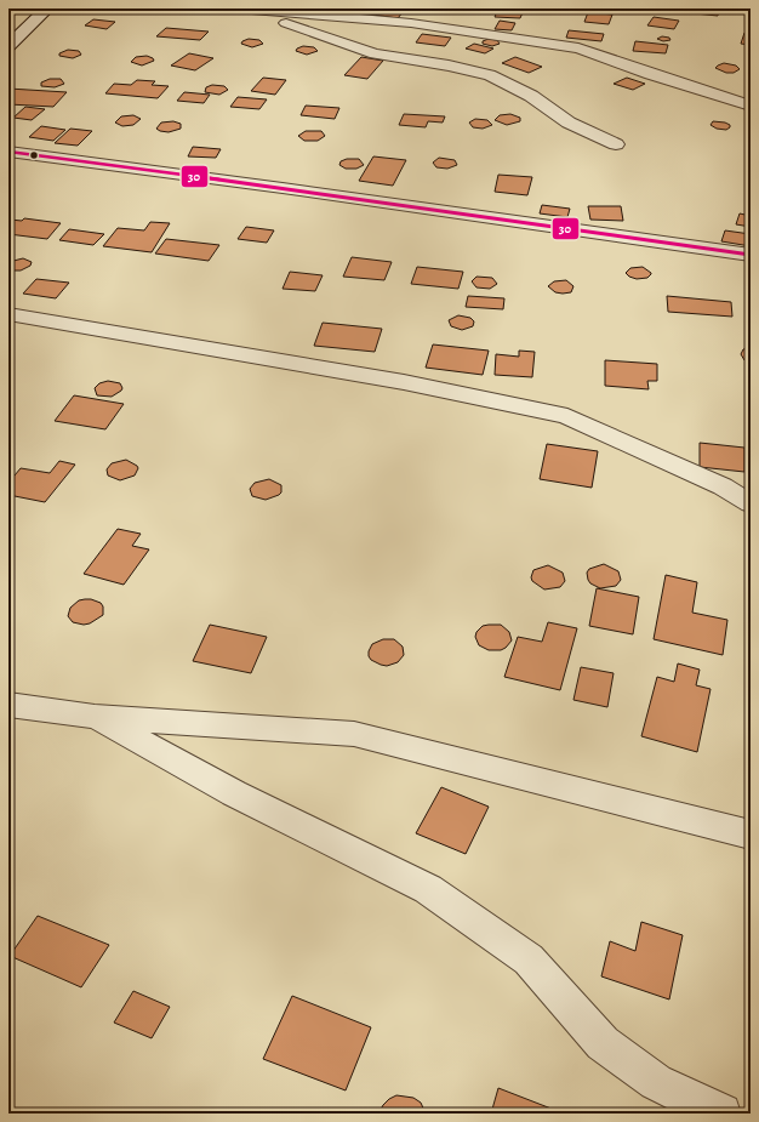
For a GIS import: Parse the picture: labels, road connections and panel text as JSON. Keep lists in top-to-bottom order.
{
  "lines": ["transit line 30"]
}
